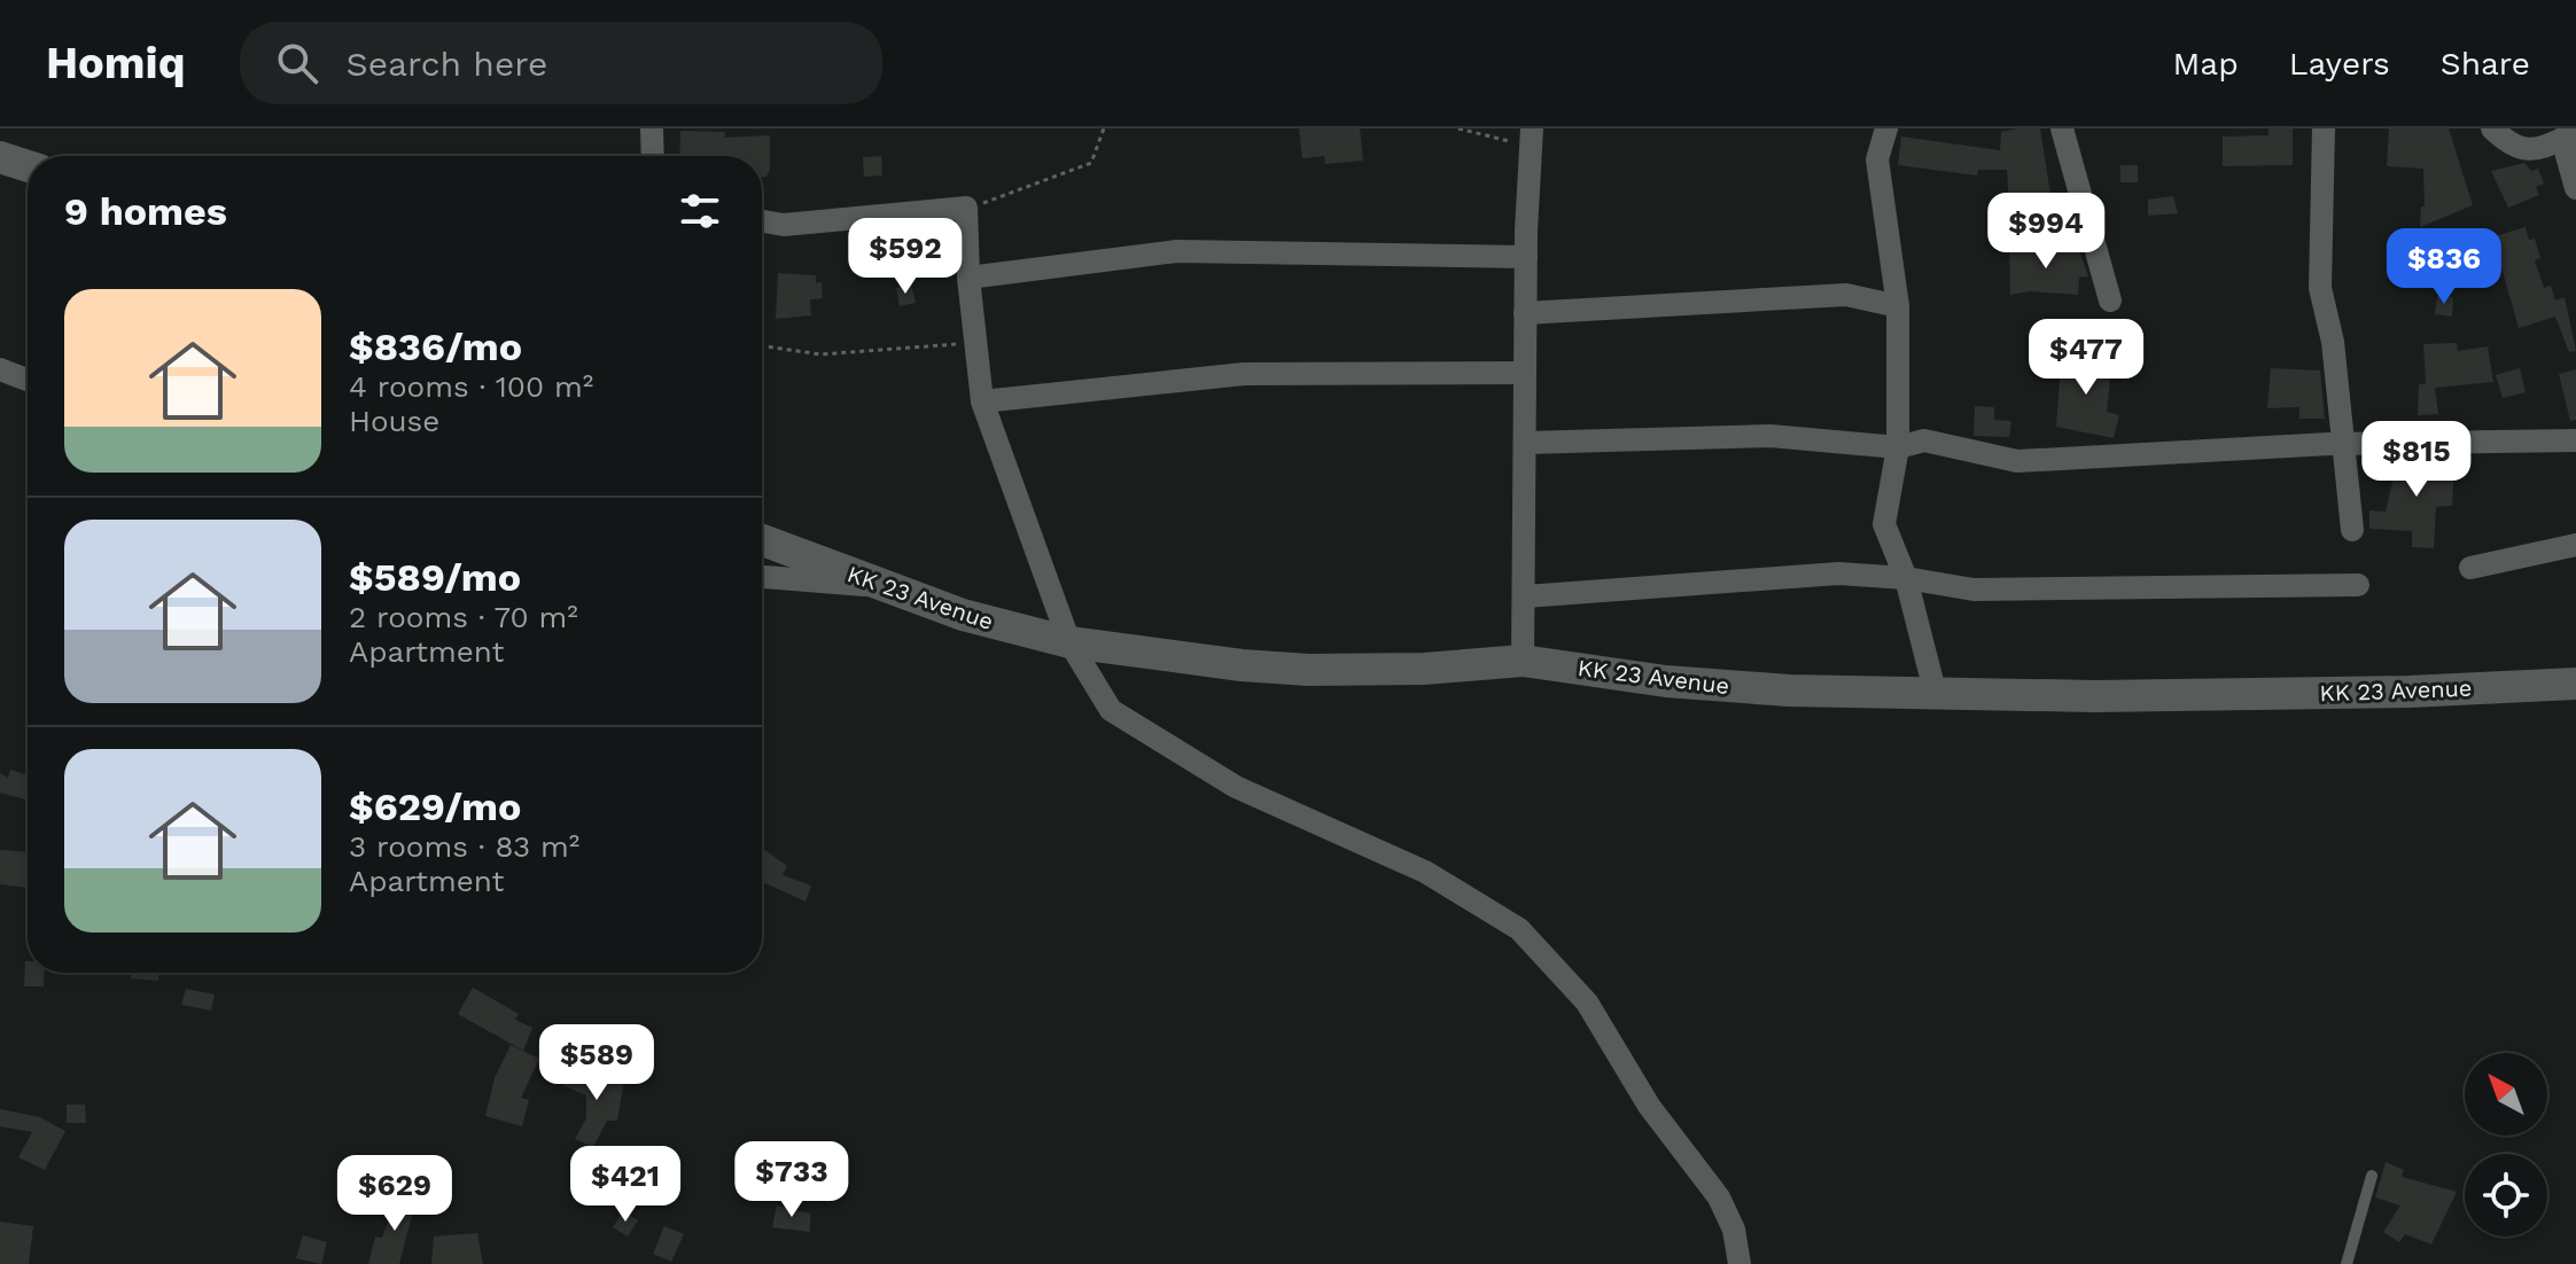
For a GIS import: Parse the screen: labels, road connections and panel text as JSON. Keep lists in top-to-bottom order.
{
  "streets": {
    "main road": ["KK 23 Avenue"]
  },
  "north": "top left",
  "page": {
    "header": "Homiq",
    "search": "Search here",
    "nav": ["Map", "Layers", "Share"],
    "heading": "9 homes",
    "price": [
      "$994",
      "$592",
      "$836",
      "$477",
      "$815",
      "$589",
      "$733",
      "$421",
      "$629"
    ],
    "list": [
      {
        "name": "$836/mo",
        "note": "4 rooms · 100 m² · House"
      },
      {
        "name": "$589/mo",
        "note": "2 rooms · 70 m² · Apartment"
      },
      {
        "name": "$629/mo",
        "note": "3 rooms · 83 m² · Apartment"
      }
    ]
  }
}
